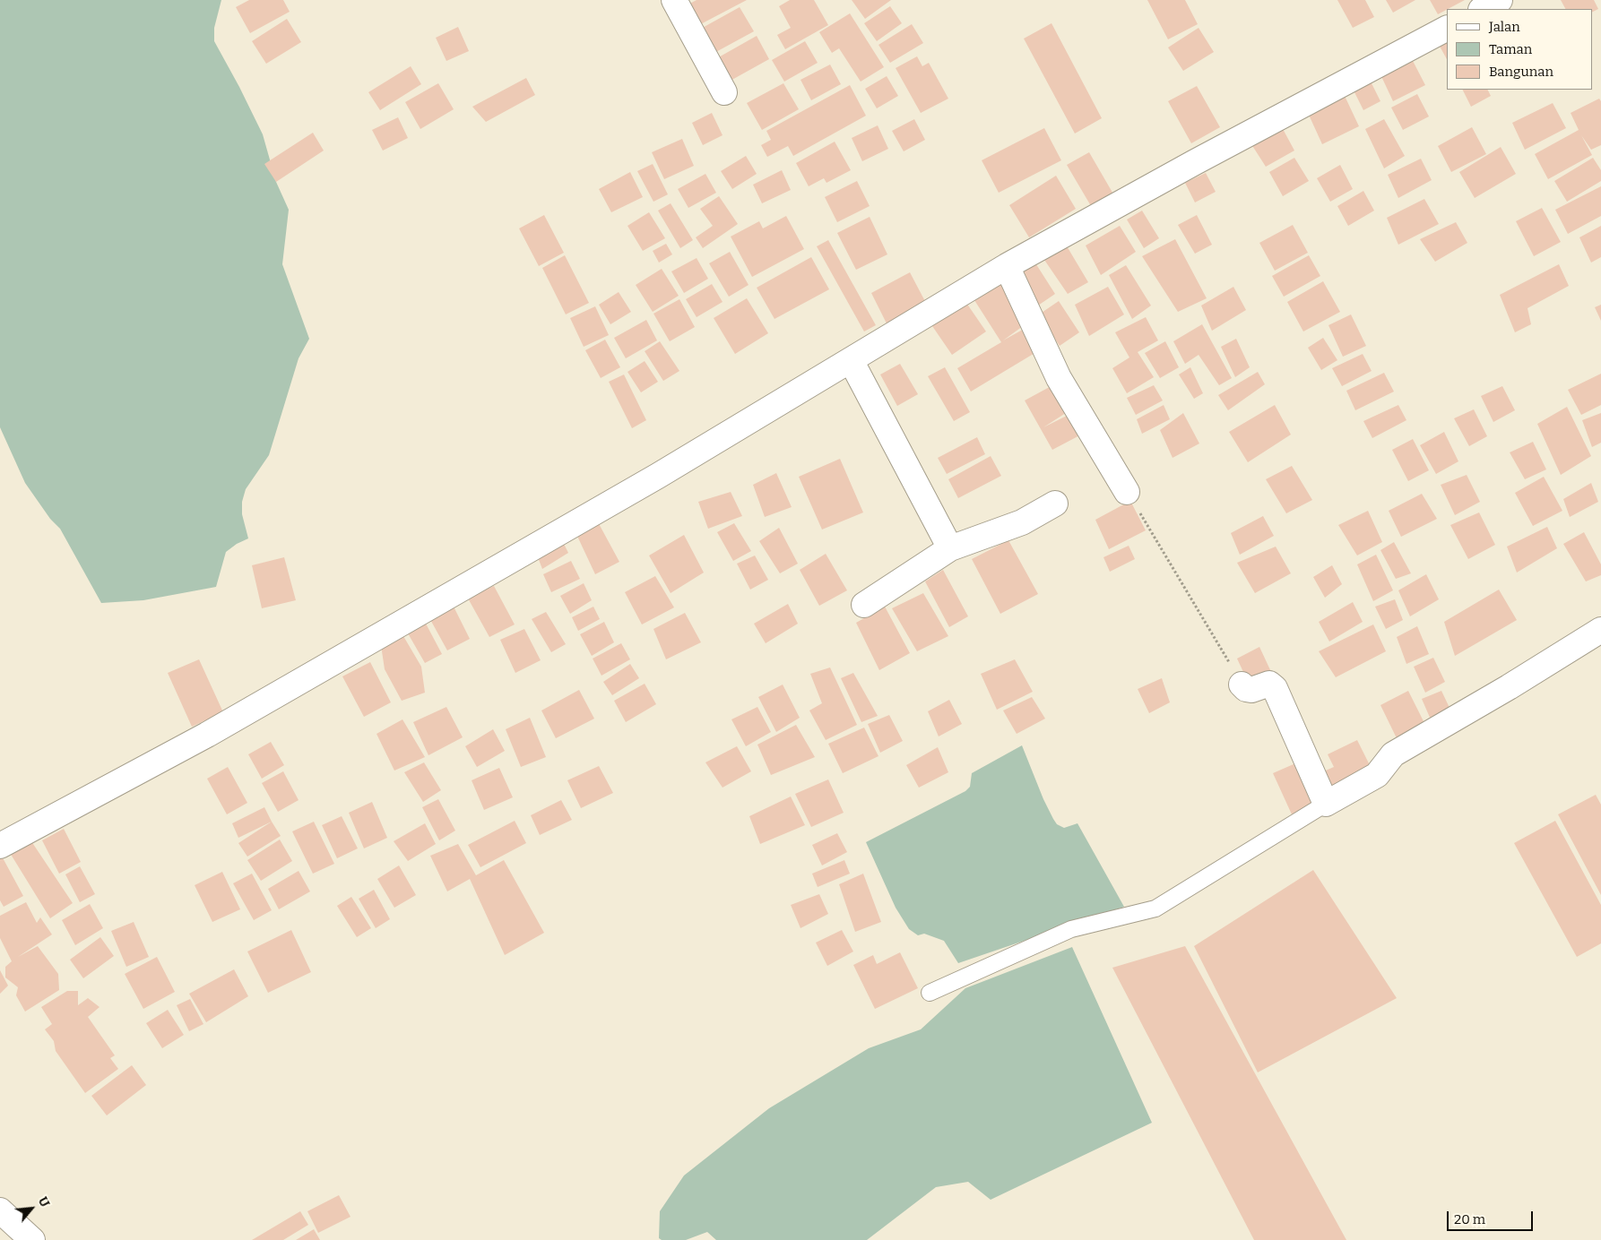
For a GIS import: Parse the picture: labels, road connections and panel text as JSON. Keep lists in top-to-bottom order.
{
  "legend": ["Jalan", "Taman", "Bangunan"],
  "scale_bar": "20 m",
  "north": "top right"
}
